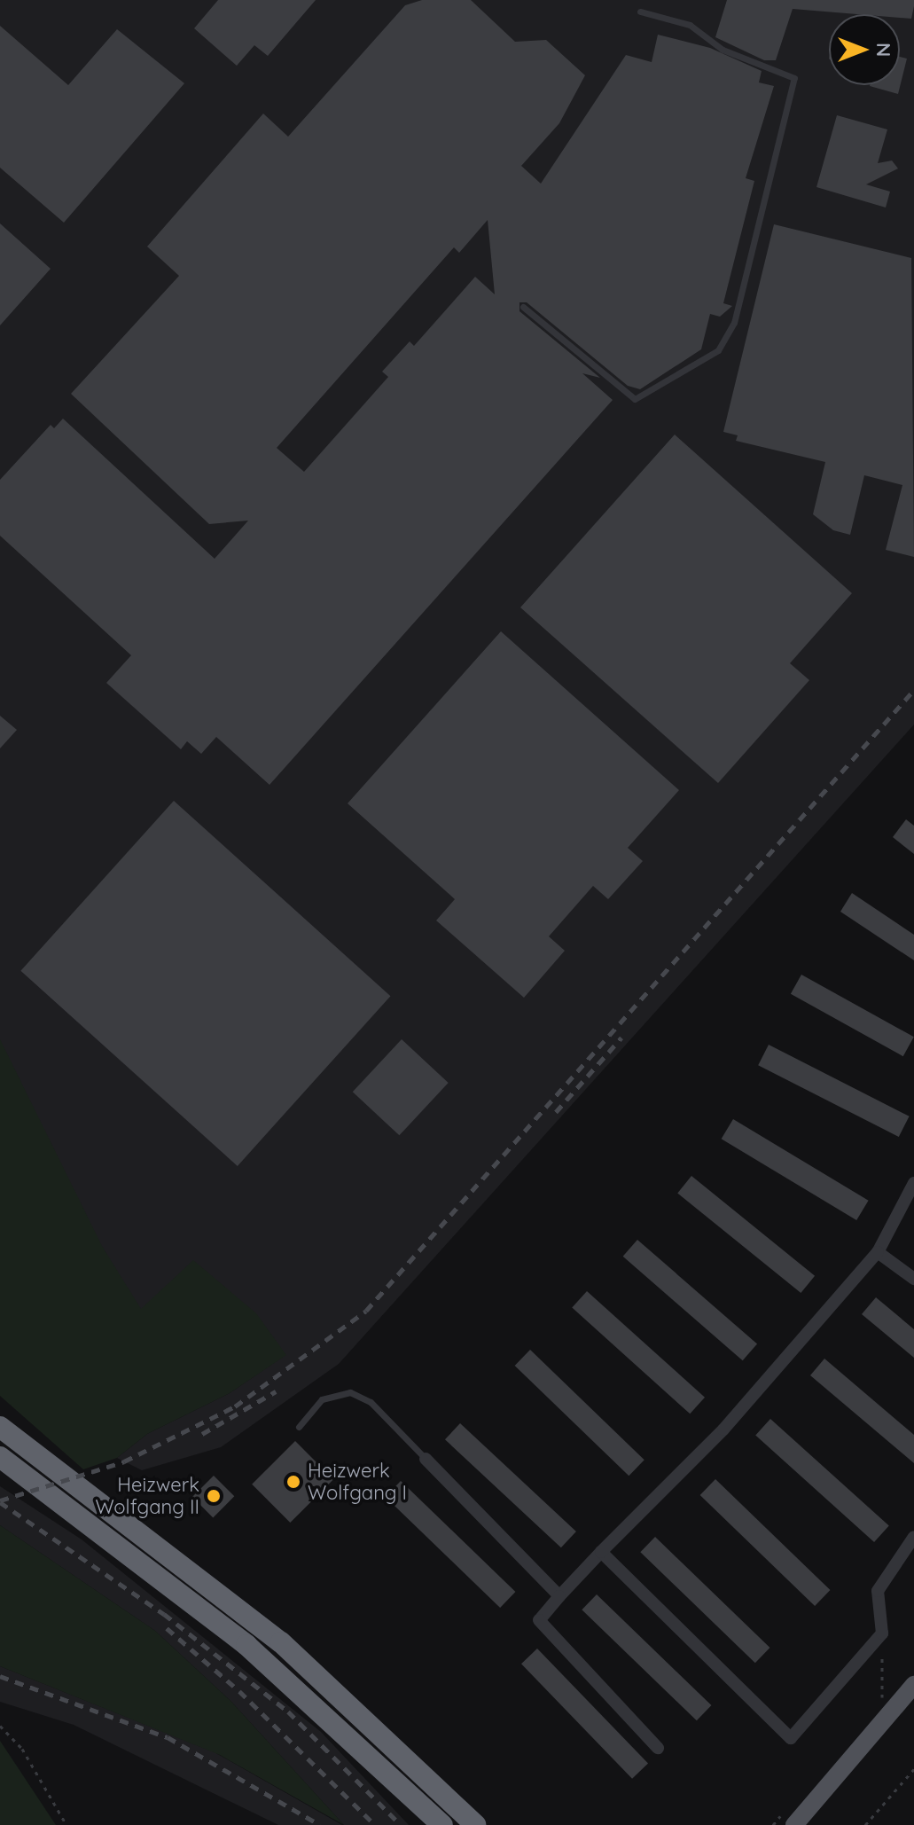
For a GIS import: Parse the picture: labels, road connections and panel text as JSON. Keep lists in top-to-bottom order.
{
  "places": ["Heizwerk Wolfgang I", "Heizwerk Wolfgang II"],
  "north": "right"
}
